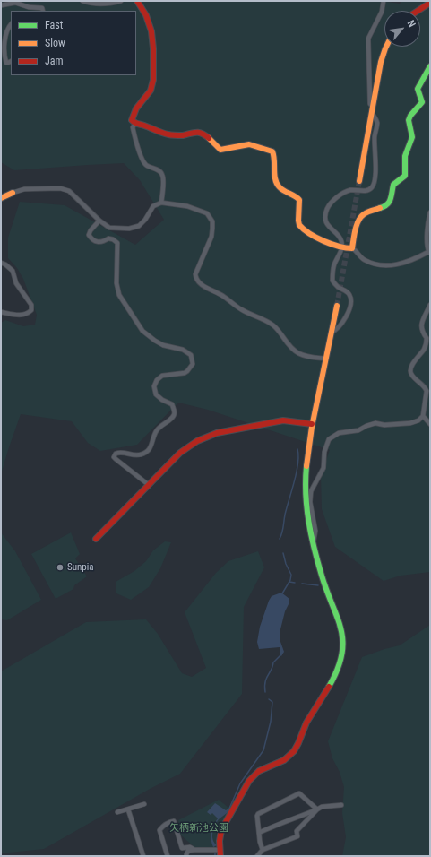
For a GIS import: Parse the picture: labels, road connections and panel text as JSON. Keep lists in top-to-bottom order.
{
  "parks": ["矢柄新池公園"],
  "places": ["Sunpia"],
  "legend": ["Fast", "Slow", "Jam"],
  "north": "top right"
}
